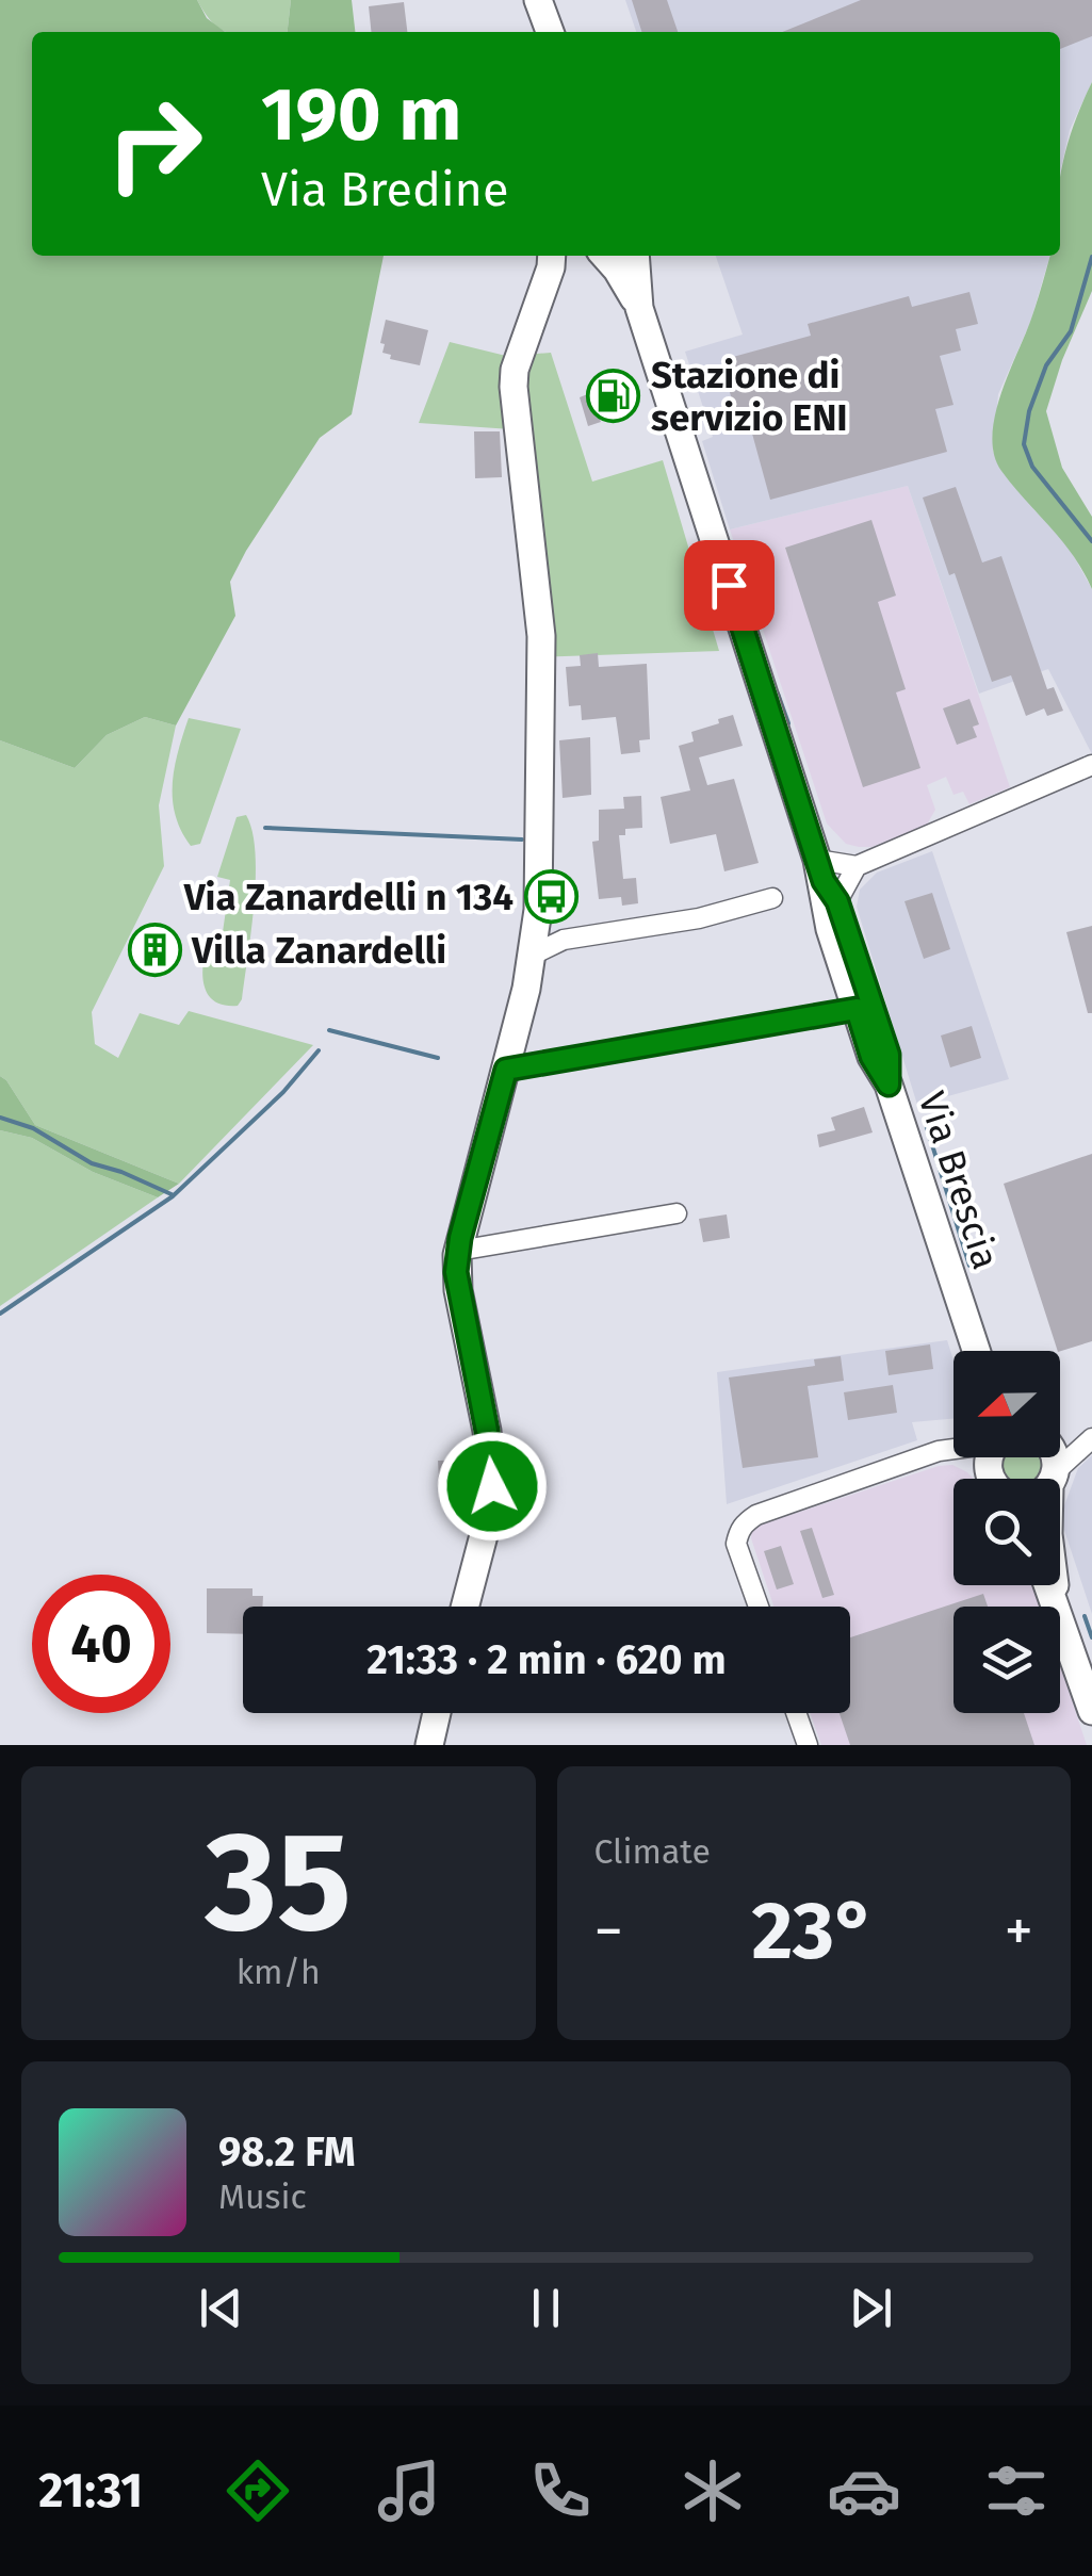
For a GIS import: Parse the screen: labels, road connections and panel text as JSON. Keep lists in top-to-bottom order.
{
  "streets": {
    "main road": ["Via Brescia"]
  },
  "places": {
    "fuel station": ["Stazione di servizio ENI"],
    "bus stop": ["Via Zanardelli n 134"],
    "building": ["Villa Zanardelli"]
  },
  "north": "left",
  "page": {
    "turn": ["190 m", "Via Bredine"],
    "limit": "40",
    "trip": "21:33 · 2 min · 620 m",
    "tile": [
      ["35", "km/h"],
      "Climate"
    ],
    "heat": ["−", "23°", "+"],
    "song": ["98.2 FM", "Music"],
    "tabs": "21:31"
  }
}
